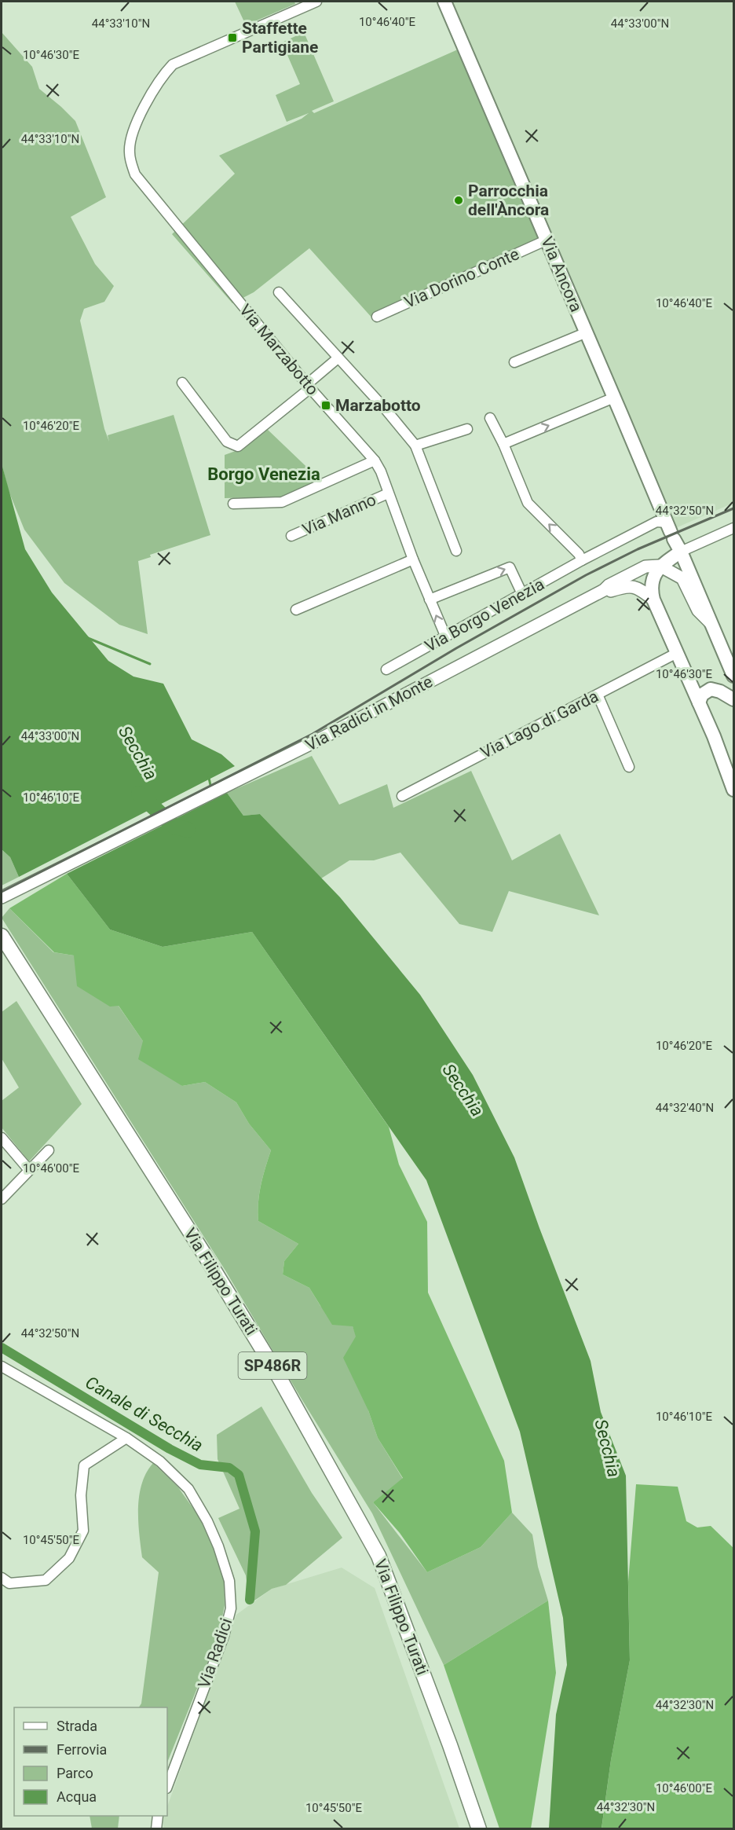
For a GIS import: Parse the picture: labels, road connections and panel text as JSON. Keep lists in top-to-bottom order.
{
  "streets": {
    "main road": [
      "Via Ancora",
      "Via Radici in Monte",
      "Via Filippo Turati",
      "SP486R"
    ],
    "street": [
      "Via Dorino Conte",
      "Via Marzabotto",
      "Via Manno",
      "Via Borgo Venezia",
      "Via Lago di Garda",
      "Via Radici"
    ]
  },
  "crossings": [
    ["Via Ancora", "Via Dorino Conte"],
    ["Via Ancora", "Via Borgo Venezia"],
    ["Via Ancora", "Via Radici in Monte"],
    ["Via Marzabotto", "Via Manno"],
    ["Via Marzabotto", "Via Borgo Venezia"]
  ],
  "districts": ["Borgo Venezia"],
  "water": ["Secchia", "Canale di Secchia"],
  "places": {
    "transit": ["Staffette Partigiane", "Marzabotto"],
    "other": ["Parrocchia dell'Àncora"]
  },
  "legend": [
    "Strada",
    "Ferrovia",
    "Parco",
    "Acqua"
  ],
  "coordinates": [
    "10°46'40\"E",
    "44°33'10\"N",
    "44°33'00\"N",
    "10°46'30\"E",
    "10°46'20\"E",
    "44°32'50\"N",
    "10°46'10\"E",
    "44°32'40\"N",
    "10°46'00\"E",
    "10°45'50\"E",
    "44°32'30\"N"
  ]
}
